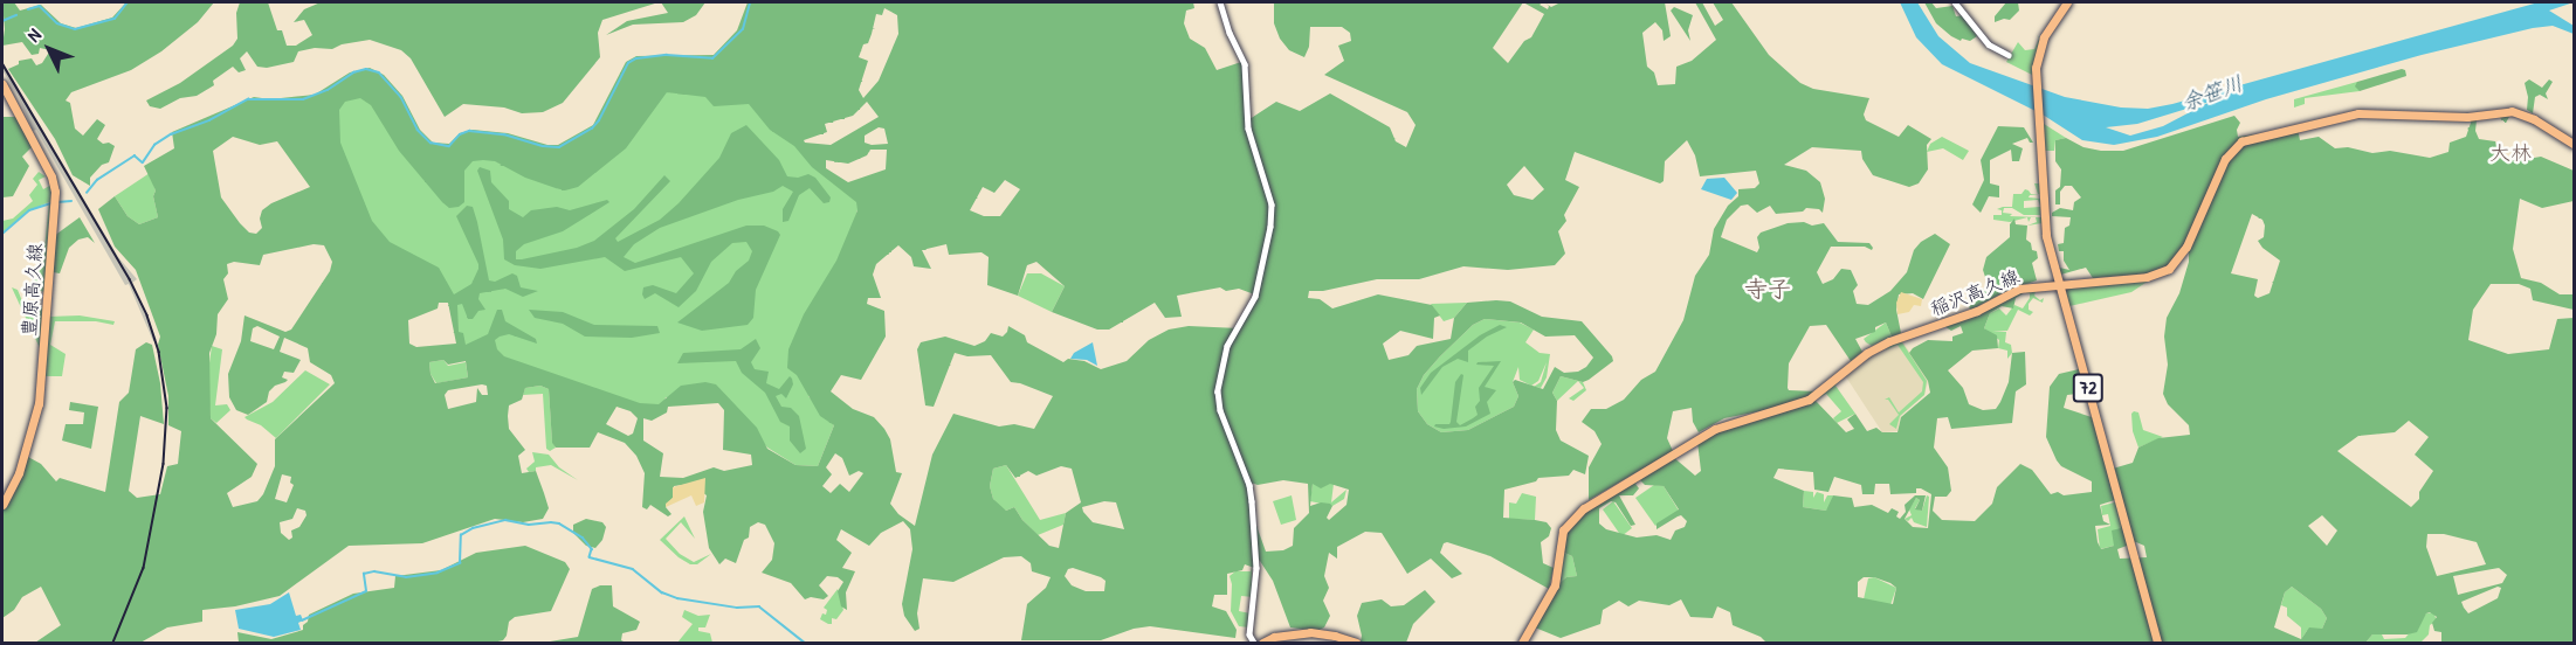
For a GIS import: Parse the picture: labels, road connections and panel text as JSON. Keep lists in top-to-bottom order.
{
  "streets": {
    "main road": ["豊原高久線", "稲沢高久線", "72"]
  },
  "crossings": [
    ["稲沢高久線", "72"]
  ],
  "districts": ["大林", "寺子"],
  "water": ["余笹川"],
  "north": "top left"
}
